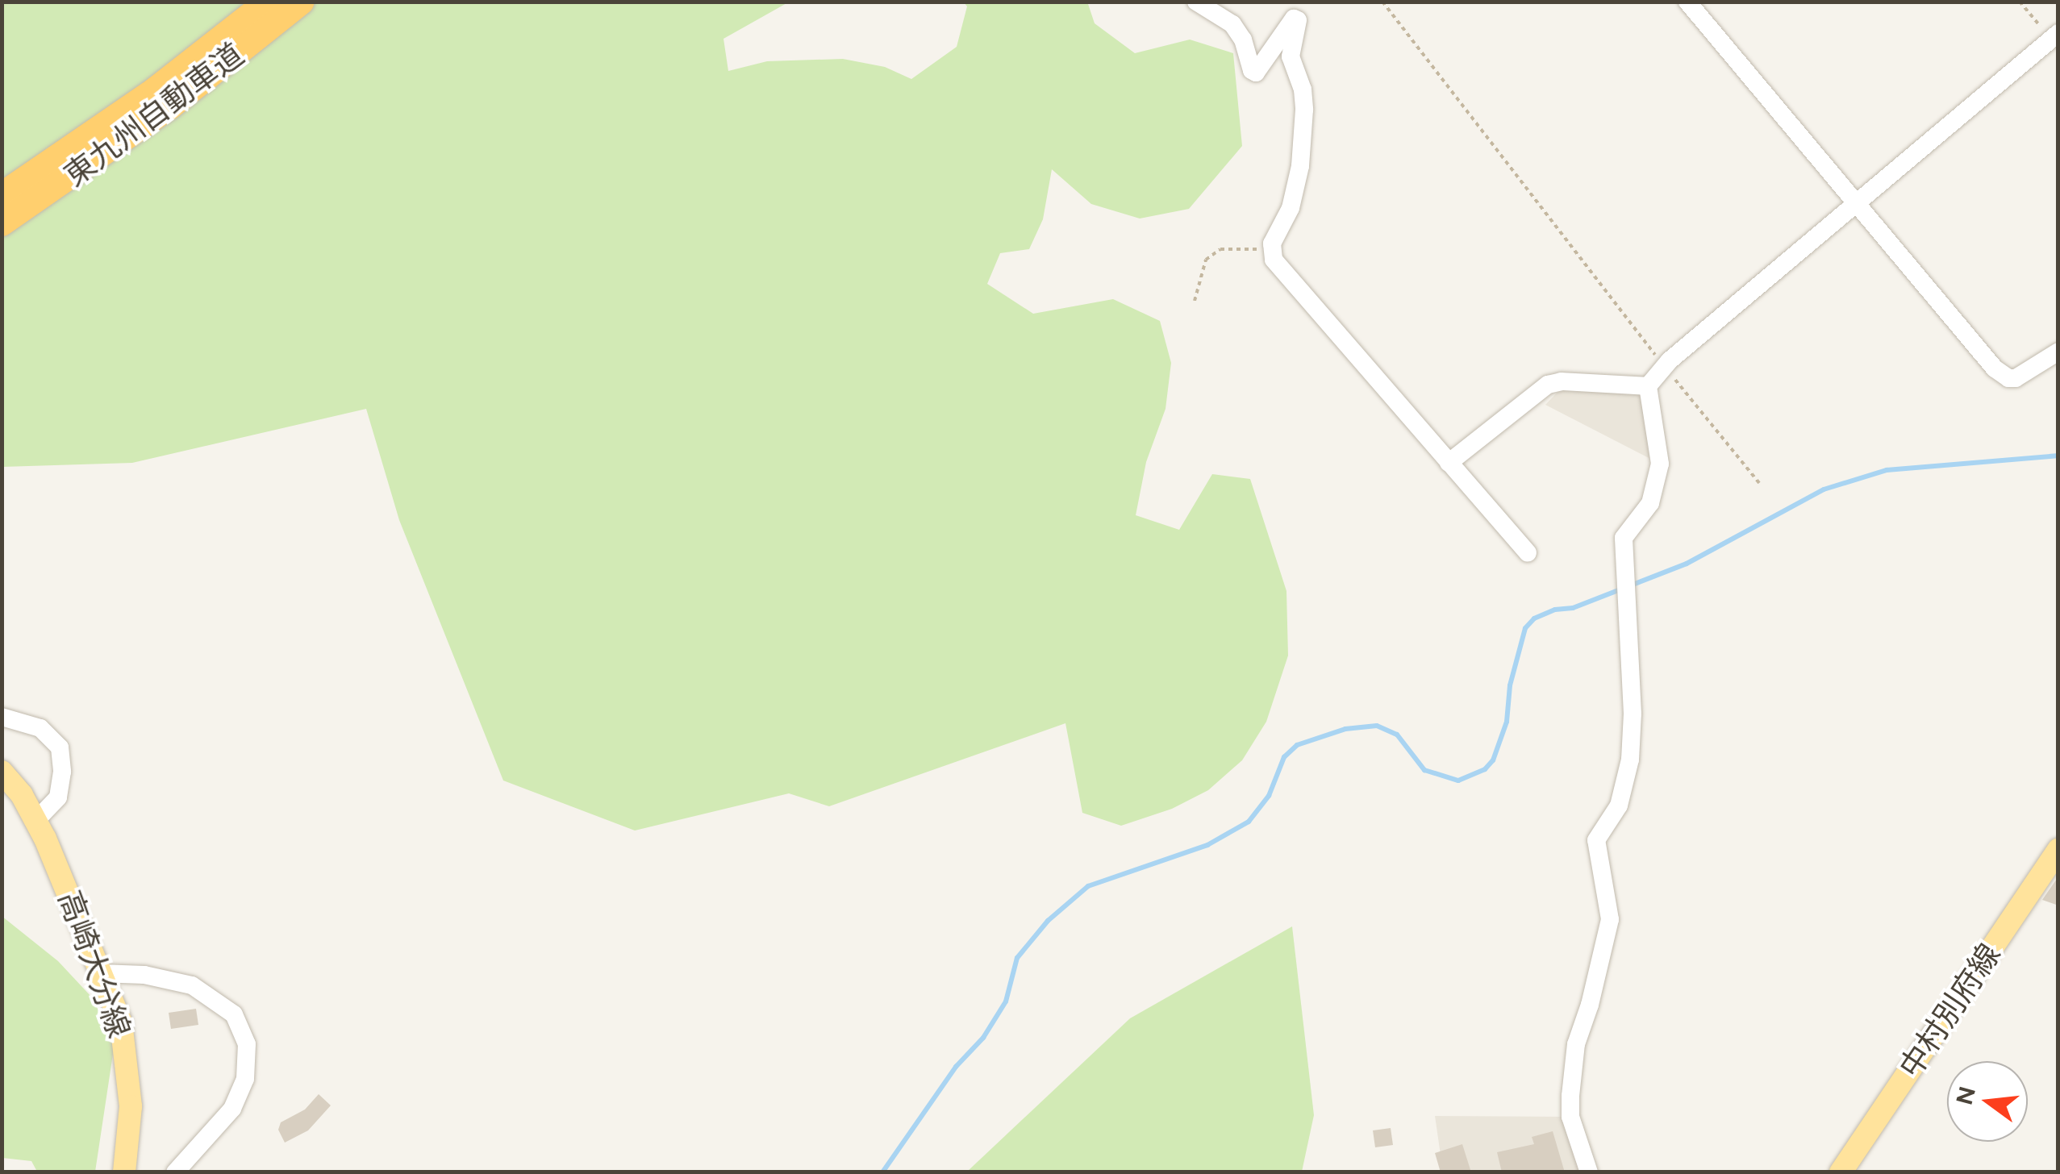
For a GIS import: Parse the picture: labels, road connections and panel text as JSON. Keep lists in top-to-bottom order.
{
  "streets": {
    "highway": ["東九州自動車道"],
    "main road": ["高崎大分線", "中村別府線"]
  },
  "north": "left"
}
